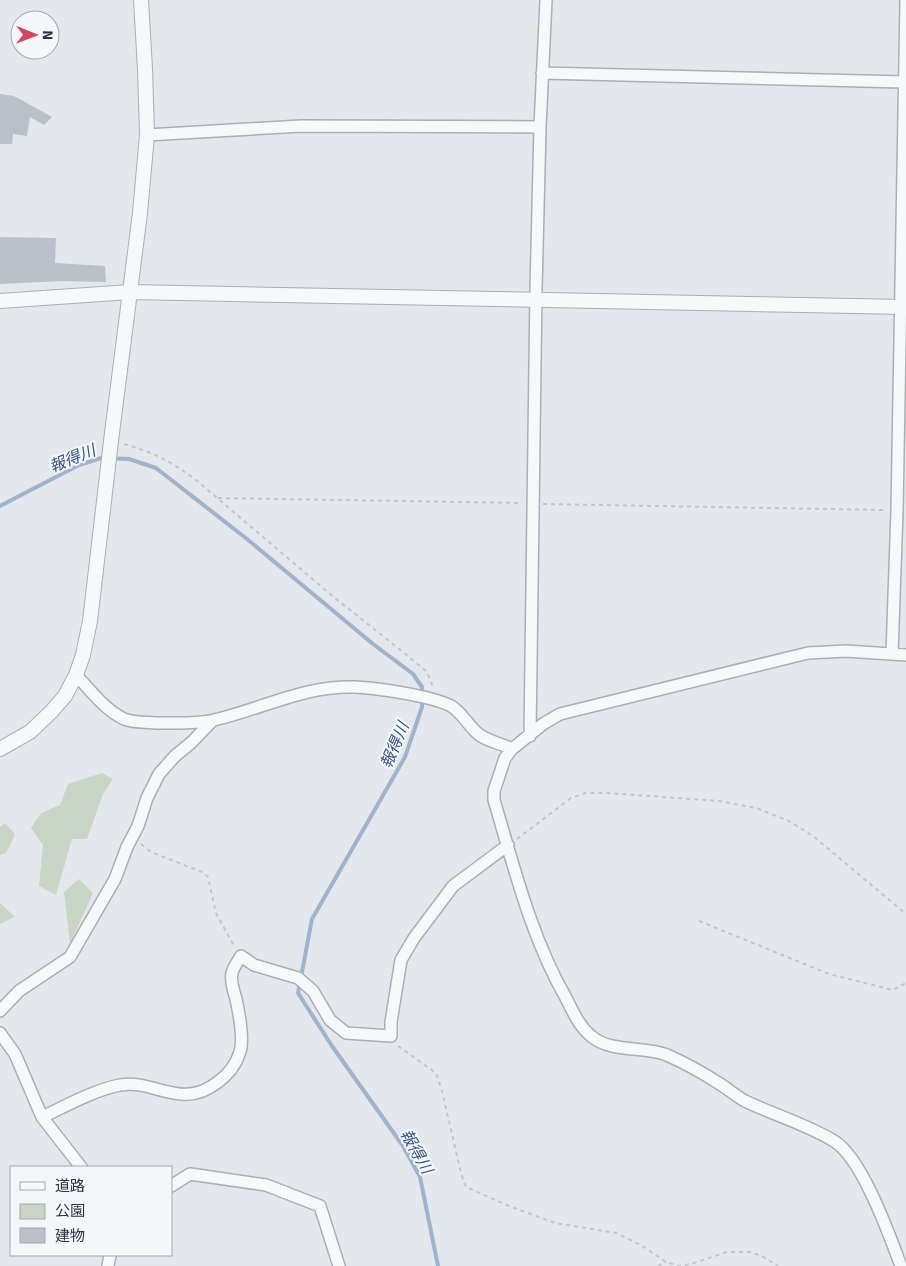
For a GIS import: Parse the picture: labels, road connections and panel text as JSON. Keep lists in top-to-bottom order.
{
  "water": ["報得川"],
  "legend": ["道路", "公園", "建物"],
  "north": "right"
}
